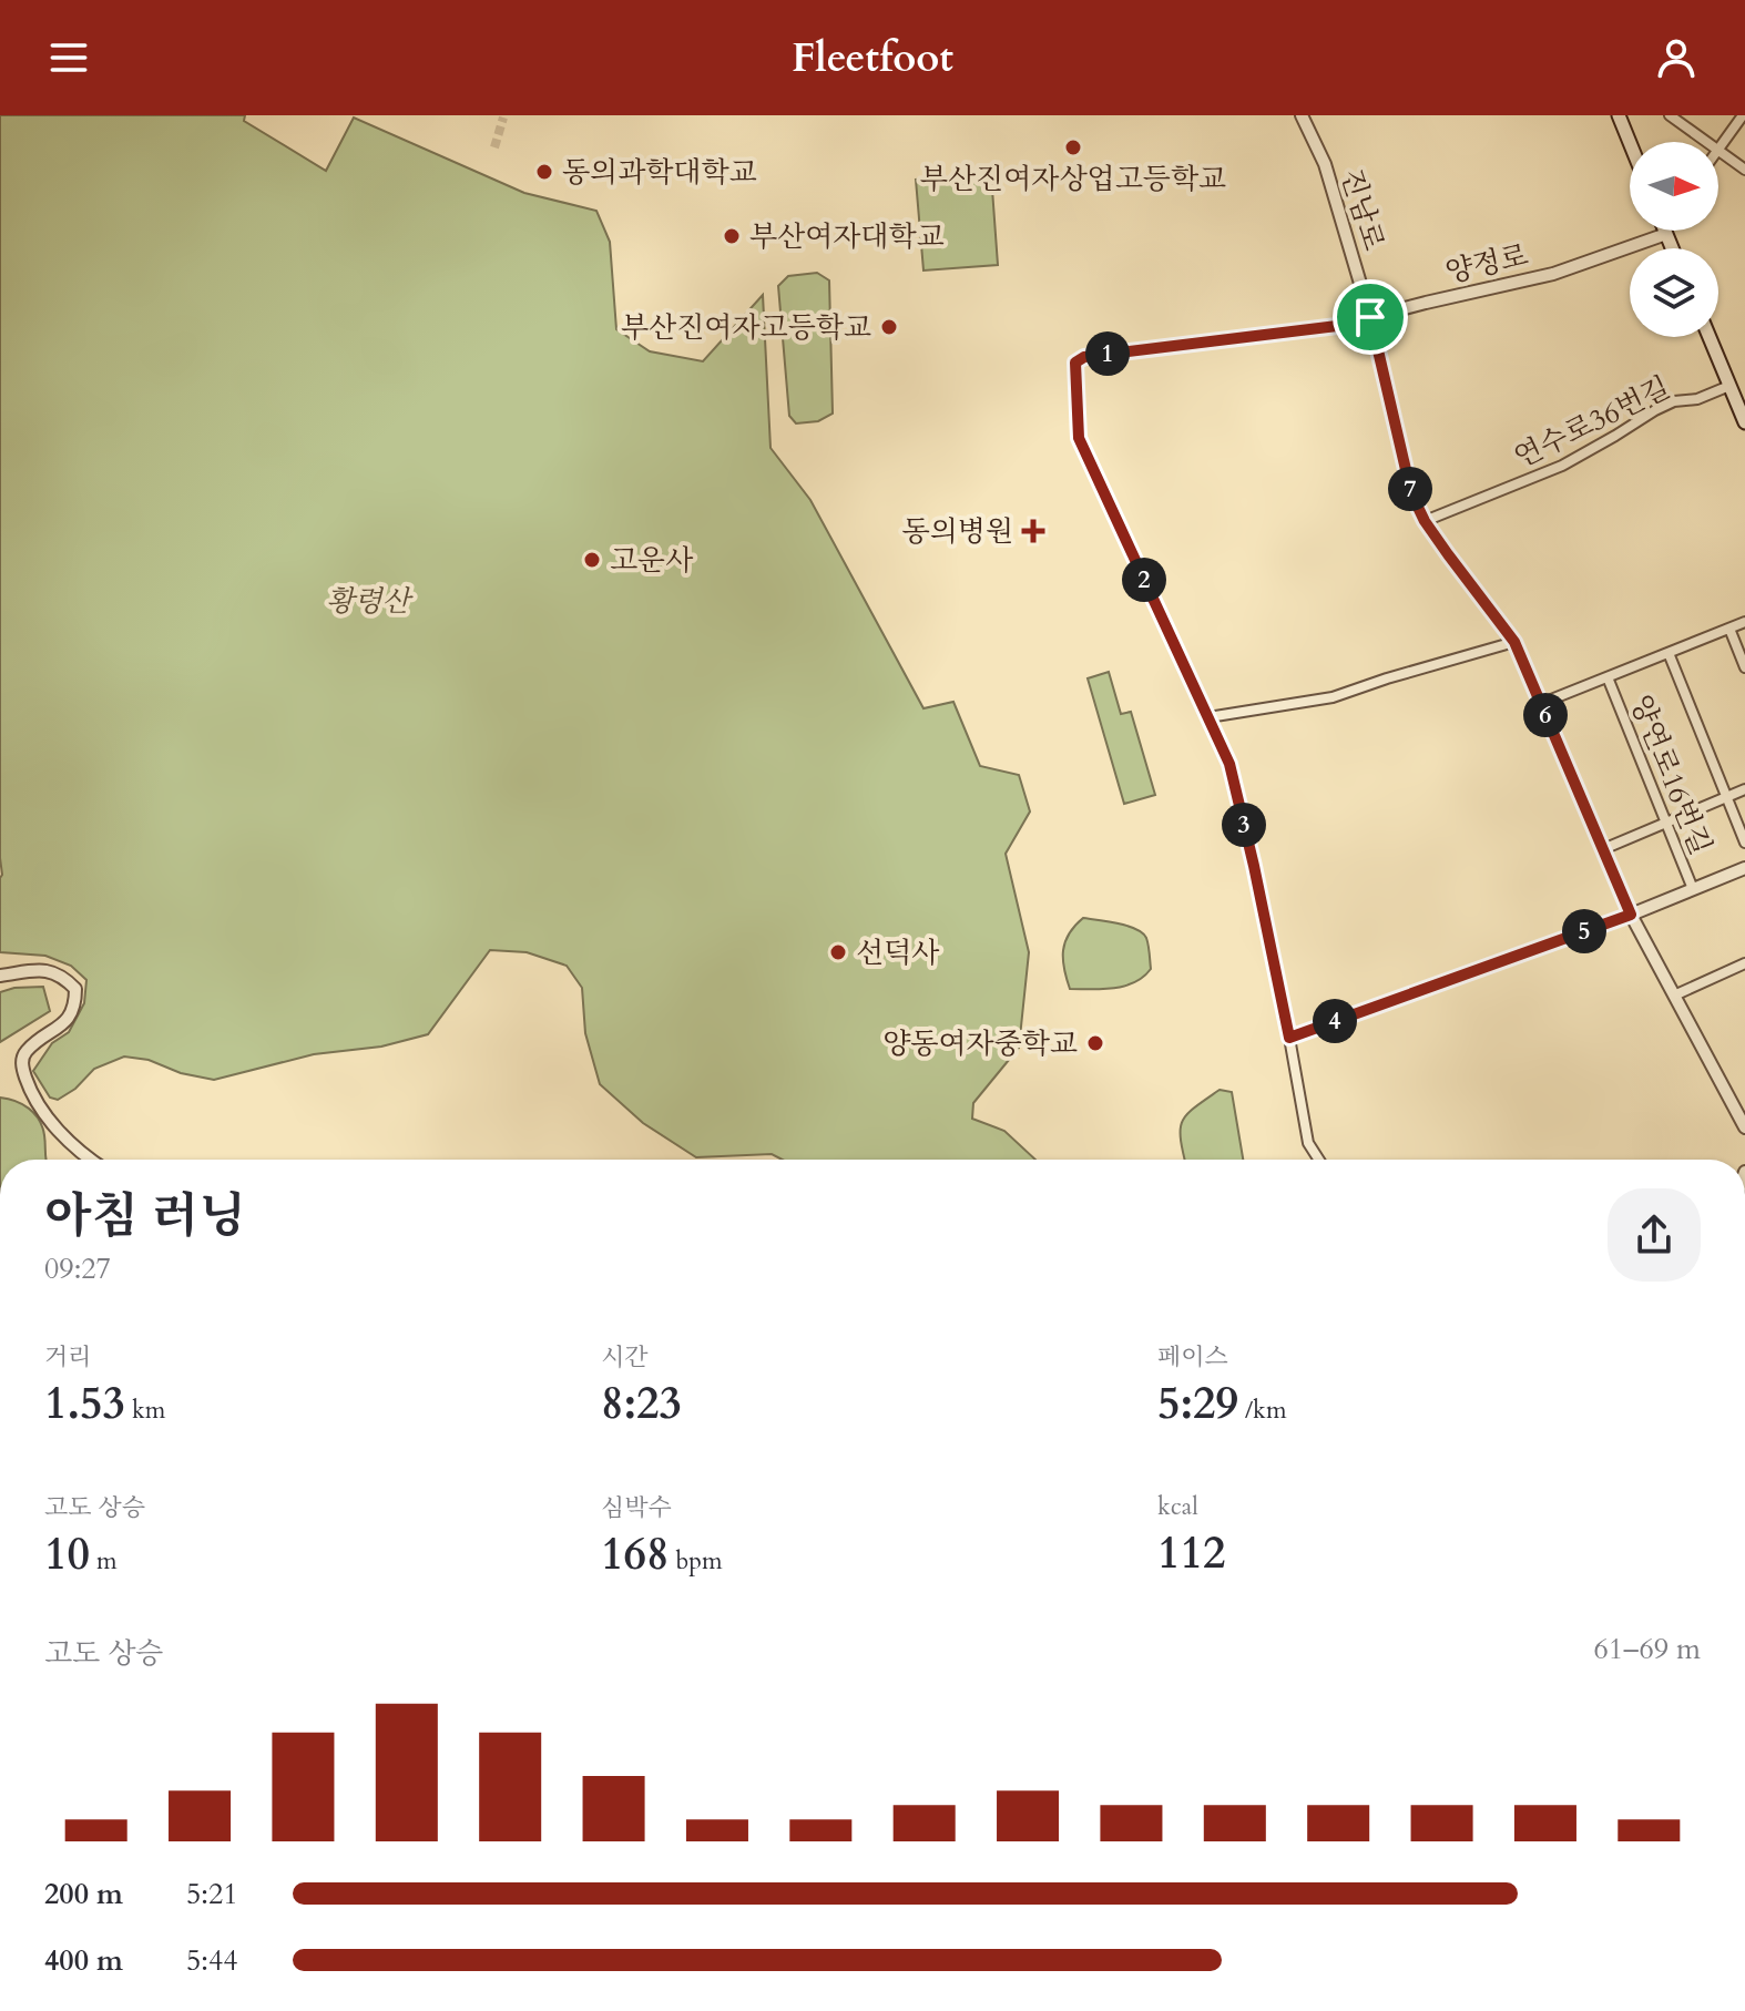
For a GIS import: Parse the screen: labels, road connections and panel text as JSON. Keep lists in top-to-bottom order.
{
  "streets": {
    "street": [
      "진남로",
      "양정로",
      "연수로36번길",
      "양연로16번길"
    ]
  },
  "crossings": [
    ["진남로", "양정로"],
    ["진남로", "연수로36번길"]
  ],
  "parks": ["황령산"],
  "places": {
    "other": [
      "부산진여자상업고등학교",
      "동의과학대학교",
      "부산여자대학교",
      "부산진여자고등학교",
      "고운사",
      "선덕사",
      "양동여자중학교"
    ],
    "health": ["동의병원"]
  },
  "north": "right",
  "page": {
    "header": "Fleetfoot",
    "pins": [
      "1",
      "7",
      "2",
      "6",
      "3",
      "5",
      "4"
    ],
    "heading": ["아침 러닝", "09:27"],
    "stats": [
      ["거리", "1.53 km"],
      ["시간", "8:23"],
      ["페이스", "5:29 /km"],
      ["고도 상승", "10 m"],
      ["심박수", "168 bpm"],
      ["kcal", "112"]
    ],
    "chart": ["고도 상승", "61–69 m"],
    "list": [
      {
        "name": "200 m",
        "note": "5:21"
      },
      {
        "name": "400 m",
        "note": "5:44"
      }
    ]
  }
}
